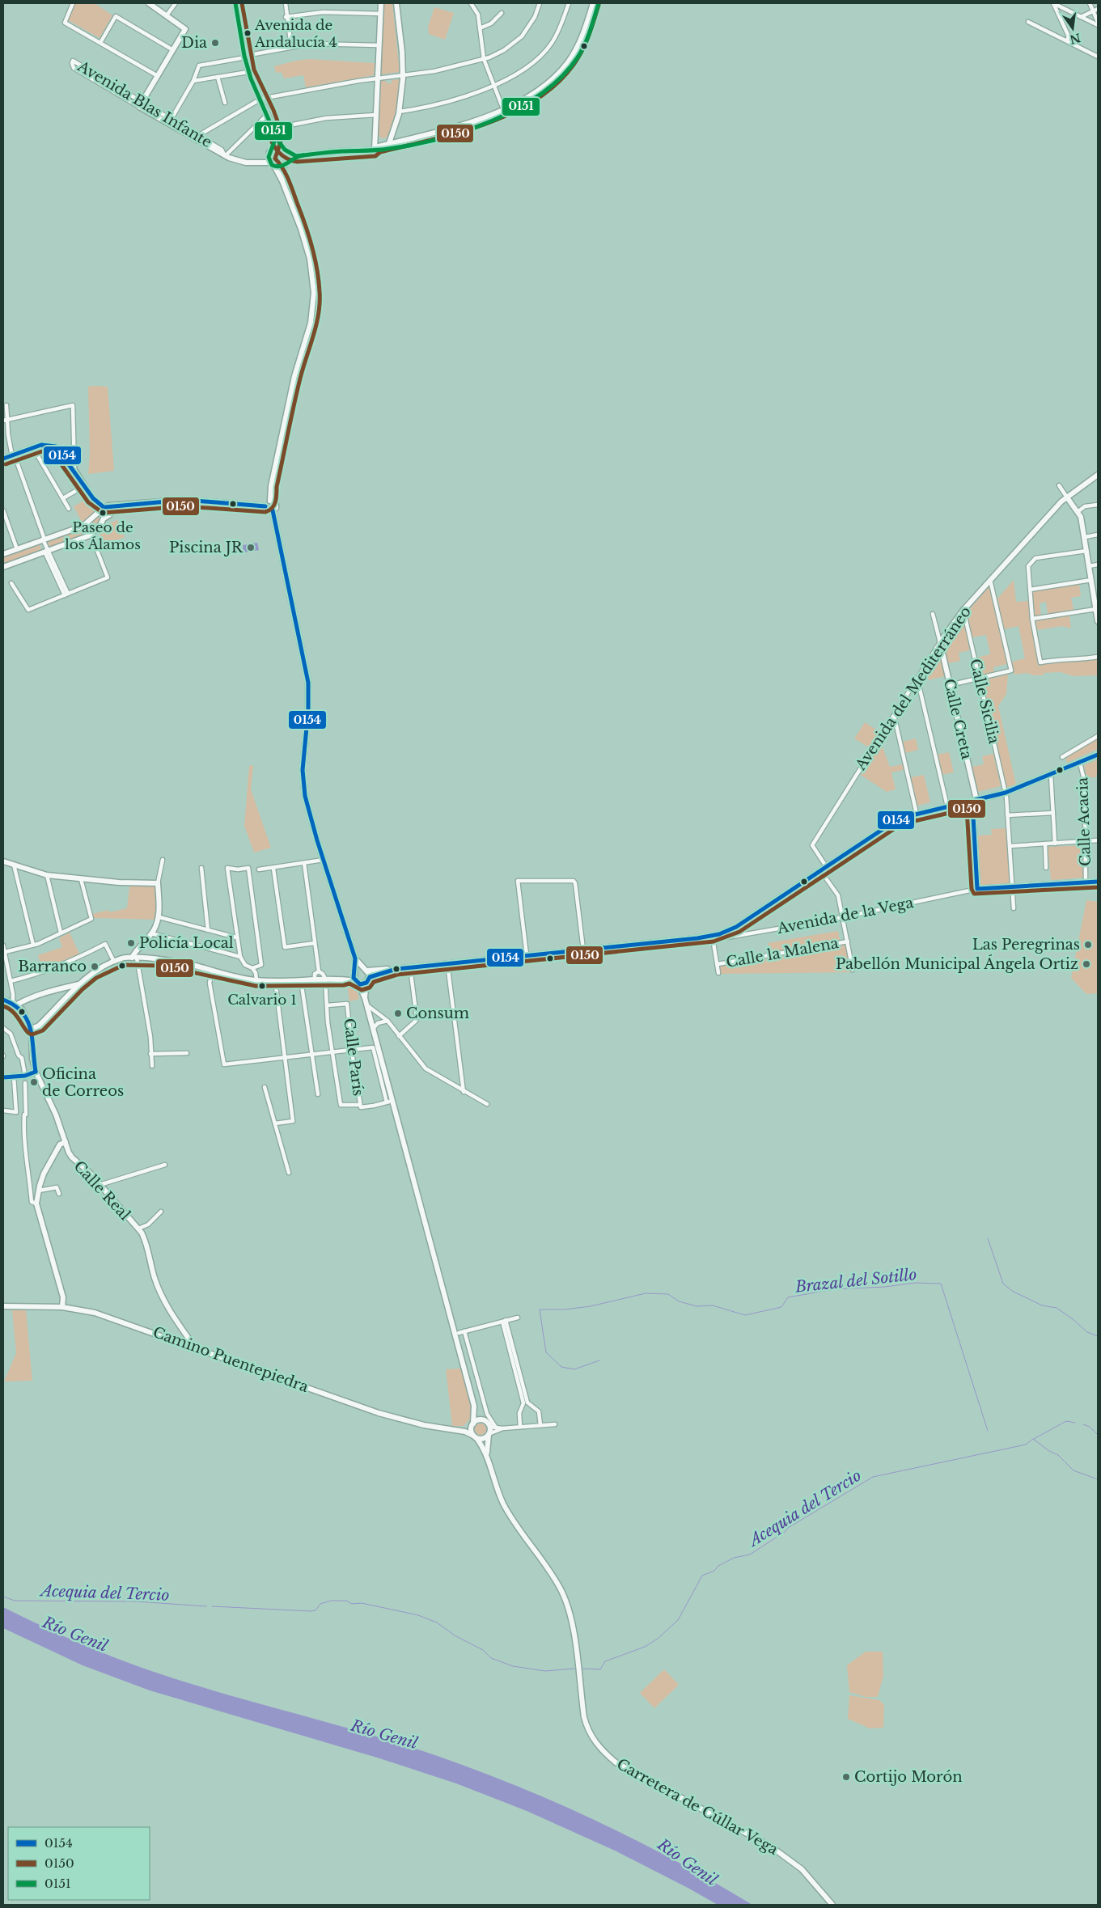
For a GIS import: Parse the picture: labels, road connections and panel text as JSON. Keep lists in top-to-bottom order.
{
  "streets": {
    "street": [
      "Avenida Blas Infante",
      "Avenida del Mediterráneo",
      "Calle Sicilia",
      "Calle Creta",
      "Calle Acacia",
      "Avenida de la Vega",
      "Calle la Malena",
      "Calle París",
      "Calle Real",
      "Camino Puentepiedra",
      "Carretera de Cúllar Vega"
    ]
  },
  "crossings": [
    ["Avenida del Mediterráneo", "Calle Sicilia"],
    ["Avenida del Mediterráneo", "Calle Creta"],
    ["Calle Creta", "Avenida de la Vega"],
    ["Calle Real", "Camino Puentepiedra"]
  ],
  "water": ["Brazal del Sotillo", "Acequia del Tercio", "Río Genil"],
  "places": [
    "Avenida de Andalucía 4",
    "Dia",
    "Paseo de los Álamos",
    "Piscina JR",
    "Policía Local",
    "Las Peregrinas",
    "Pabellón Municipal Ángela Ortiz",
    "Barranco",
    "Calvario 1",
    "Consum",
    "Oficina de Correos",
    "Cortijo Morón"
  ],
  "lines": ["transit line 0150", "transit line 0151", "transit line 0154"],
  "legend": ["0154", "0150", "0151"],
  "north": "bottom"
}
